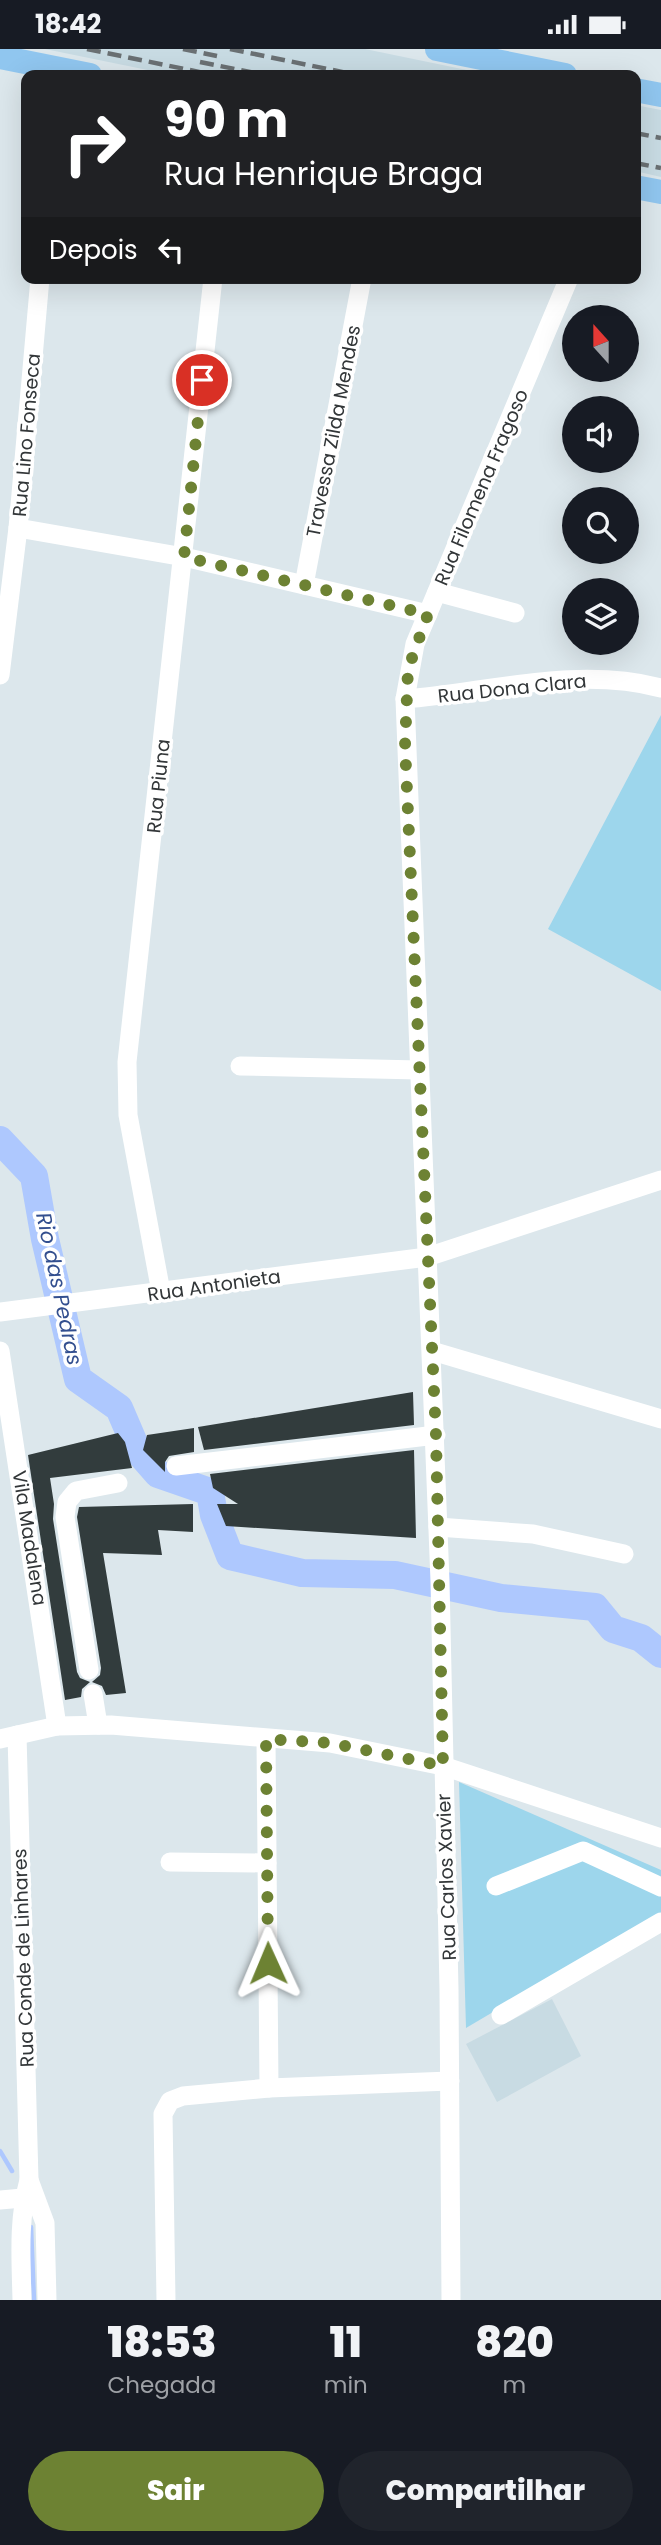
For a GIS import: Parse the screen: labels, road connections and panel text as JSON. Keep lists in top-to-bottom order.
{
  "streets": {
    "street": [
      "Travessa Zilda Mendes",
      "Rua Lino Fonseca",
      "Rua Filomena Fragoso",
      "Rua Dona Clara",
      "Rua Piuna",
      "Rua Antonieta",
      "Vila Madalena",
      "Rua Carlos Xavier",
      "Rua Conde de Linhares"
    ]
  },
  "crossings": [
    ["Rua Filomena Fragoso", "Rua Dona Clara"],
    ["Rua Filomena Fragoso", "Rua Carlos Xavier"],
    ["Rua Dona Clara", "Rua Carlos Xavier"],
    ["Rua Piuna", "Rua Antonieta"],
    ["Rua Antonieta", "Rua Carlos Xavier"]
  ],
  "water": ["Rio das Pedras"],
  "north": "top",
  "page": {
    "status": "18:42",
    "turn": ["90 m", "Rua Henrique Braga"],
    "then": "Depois",
    "eta": [
      "18:53",
      "Chegada",
      "11",
      "min",
      "820",
      "m"
    ],
    "buttons": ["Sair", "Compartilhar"]
  }
}
